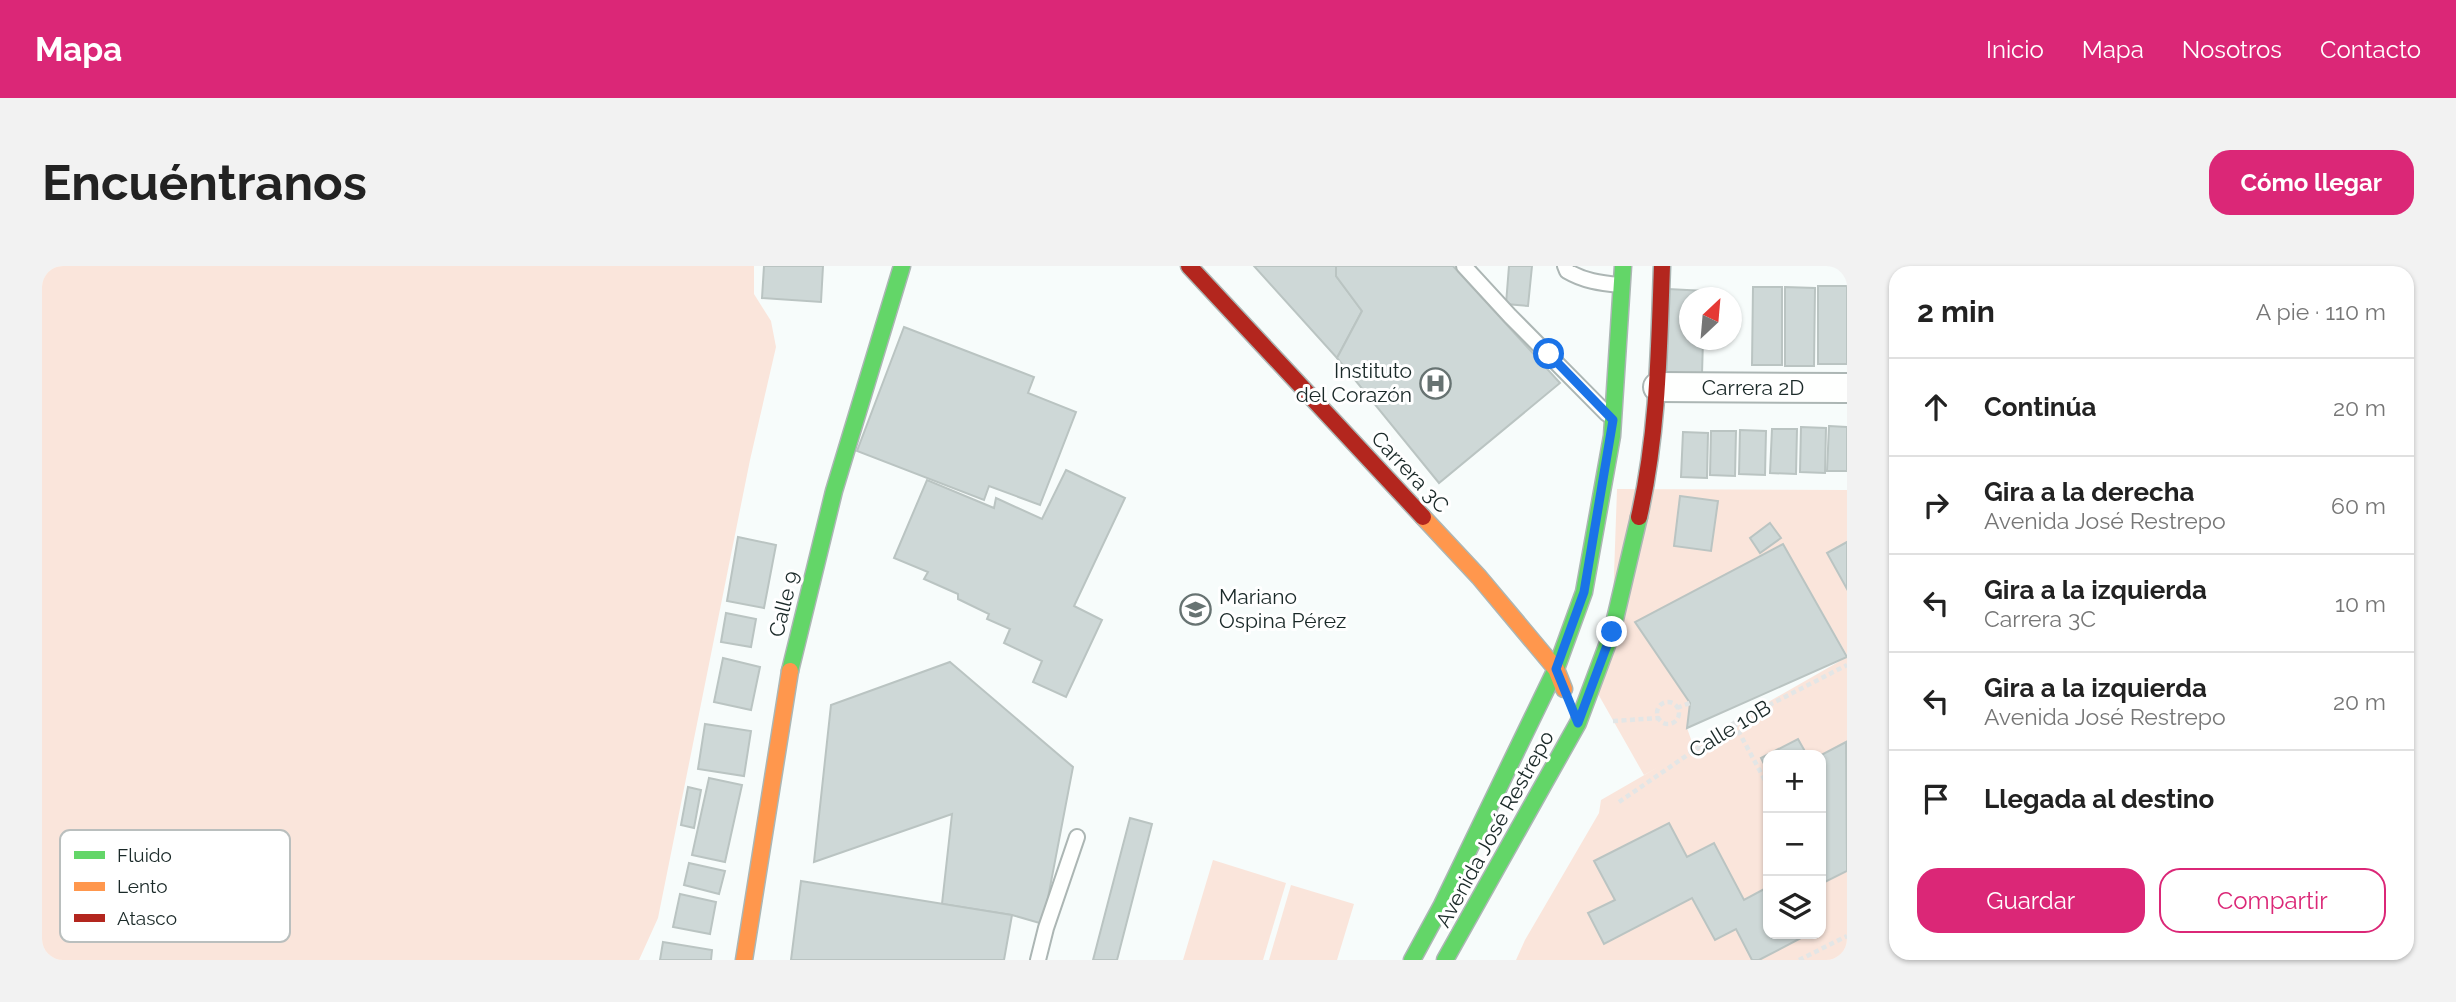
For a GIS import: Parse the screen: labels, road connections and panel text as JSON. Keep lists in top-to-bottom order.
{
  "streets": {
    "main road": ["Carrera 3C", "Calle 9", "Avenida José Restrepo"],
    "street": ["Carrera 2D"],
    "path": ["Calle 10B"]
  },
  "crossings": [
    ["Carrera 2D", "Avenida José Restrepo"],
    ["Carrera 3C", "Avenida José Restrepo"]
  ],
  "places": {
    "hospital": ["Instituto del Corazón"],
    "school or university": ["Mariano Ospina Pérez"]
  },
  "legend": ["Fluido", "Lento", "Atasco"],
  "north": "top right",
  "page": {
    "header": "Mapa",
    "nav": [
      "Inicio",
      "Mapa",
      "Nosotros",
      "Contacto"
    ],
    "buttons": [
      "Cómo llegar",
      ["Guardar", "Compartir"]
    ],
    "title": "Encuéntranos",
    "heading": ["2 min", "A pie · 110 m"],
    "list": [
      ["Continúa", "20 m"],
      ["Gira a la derecha", "Avenida José Restrepo", "60 m"],
      ["Gira a la izquierda", "Carrera 3C", "10 m"],
      ["Gira a la izquierda", "Avenida José Restrepo", "20 m"],
      "Llegada al destino"
    ],
    "map_buttons": ["+", "−"]
  }
}
